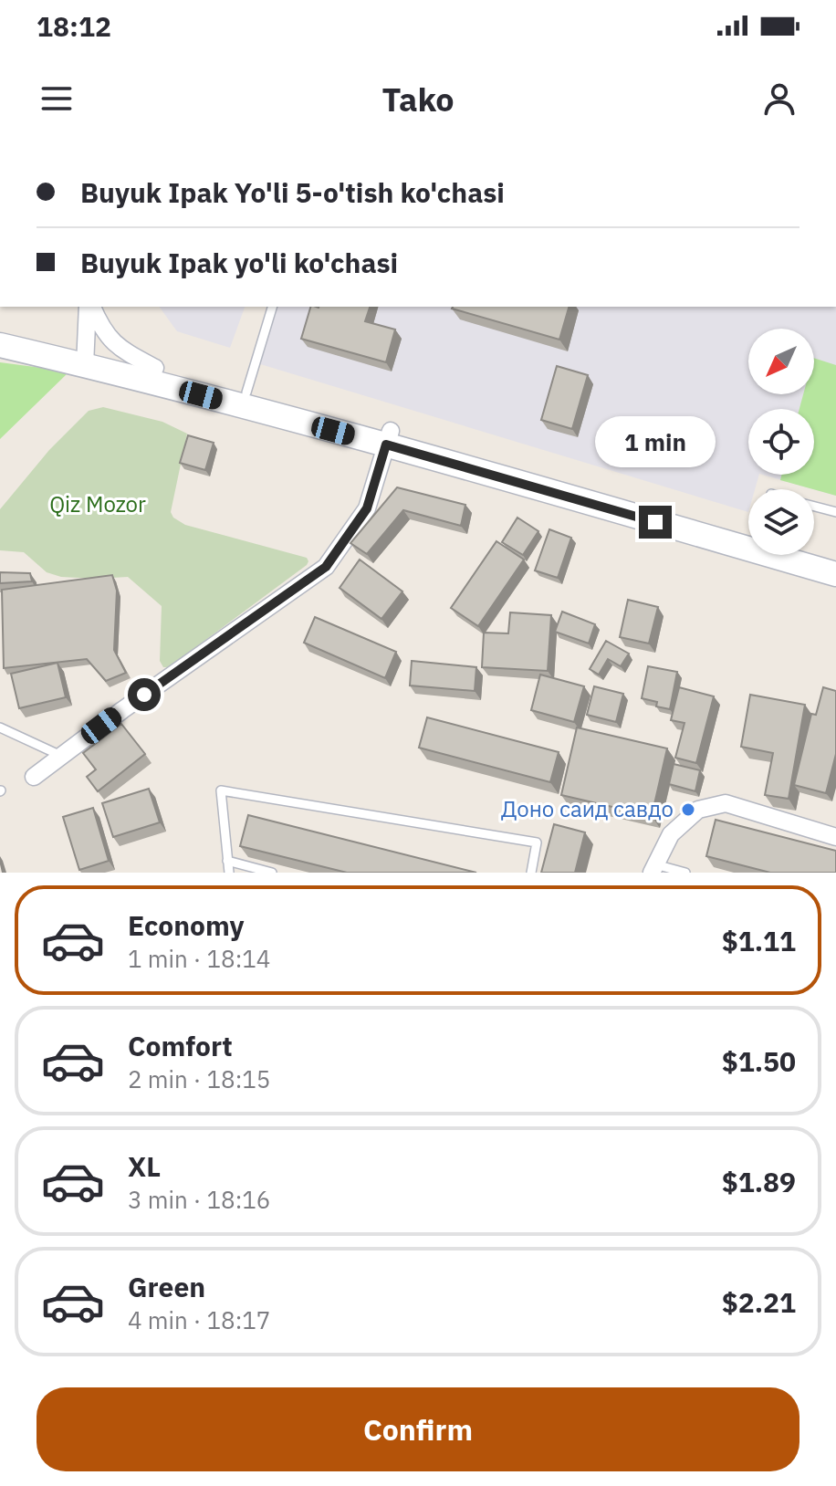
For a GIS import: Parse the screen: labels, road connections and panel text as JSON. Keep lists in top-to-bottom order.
{
  "parks": ["Qiz Mozor"],
  "places": ["Доно саид савдо"],
  "north": "bottom left",
  "page": {
    "status": "18:12",
    "header": "Tako",
    "banner": ["Buyuk Ipak Yo'li 5-o'tish ko'chasi", "Buyuk Ipak yo'li ko'chasi"],
    "bubble": "1 min",
    "list": [
      {
        "name": "Economy",
        "note": "1 min · 18:14",
        "value": "$1.11"
      },
      {
        "name": "Comfort",
        "note": "2 min · 18:15",
        "value": "$1.50"
      },
      {
        "name": "XL",
        "note": "3 min · 18:16",
        "value": "$1.89"
      },
      {
        "name": "Green",
        "note": "4 min · 18:17",
        "value": "$2.21"
      }
    ],
    "buttons": "Confirm"
  }
}
